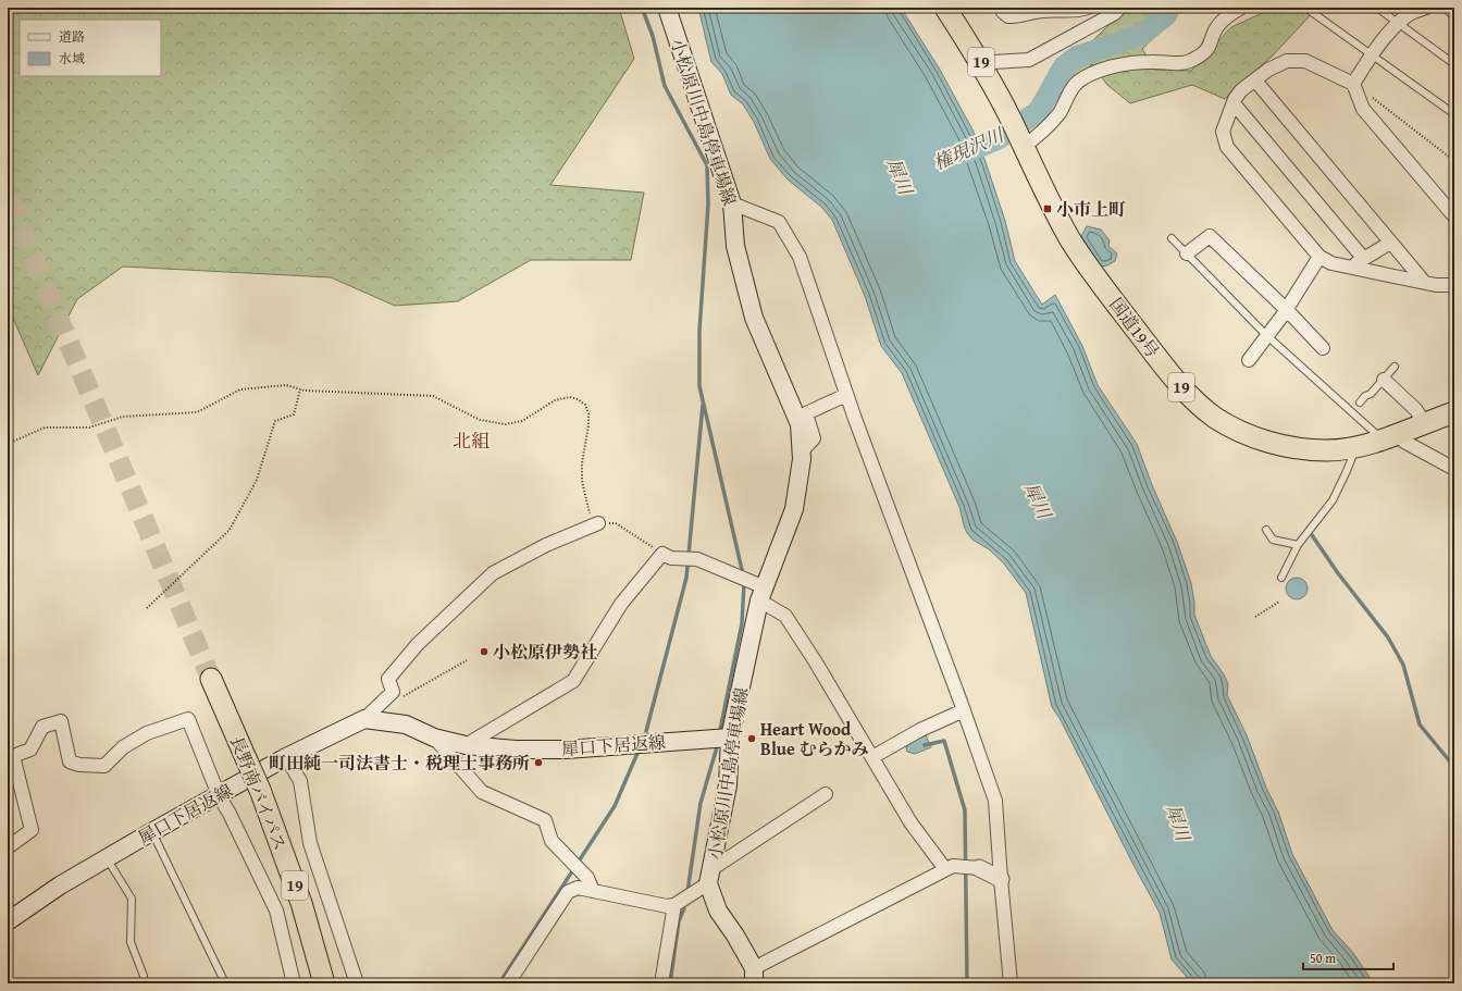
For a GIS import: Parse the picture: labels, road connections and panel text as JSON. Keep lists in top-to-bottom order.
{
  "streets": {
    "highway": ["19", "国道19号", "長野南バイパス"],
    "main road": ["小松原川中島停車場線", "犀口下居返線"]
  },
  "crossings": [
    ["小松原川中島停車場線", "犀口下居返線"]
  ],
  "districts": ["北組"],
  "water": ["権現沢川", "犀川"],
  "places": {
    "transit": ["小市上町"],
    "other": ["小松原伊勢社", "Heart Wood Blue むらかみ", "町田純一司法書士・税理士事務所"]
  },
  "legend": ["道路", "水域"],
  "scale_bar": "50 m"
}
